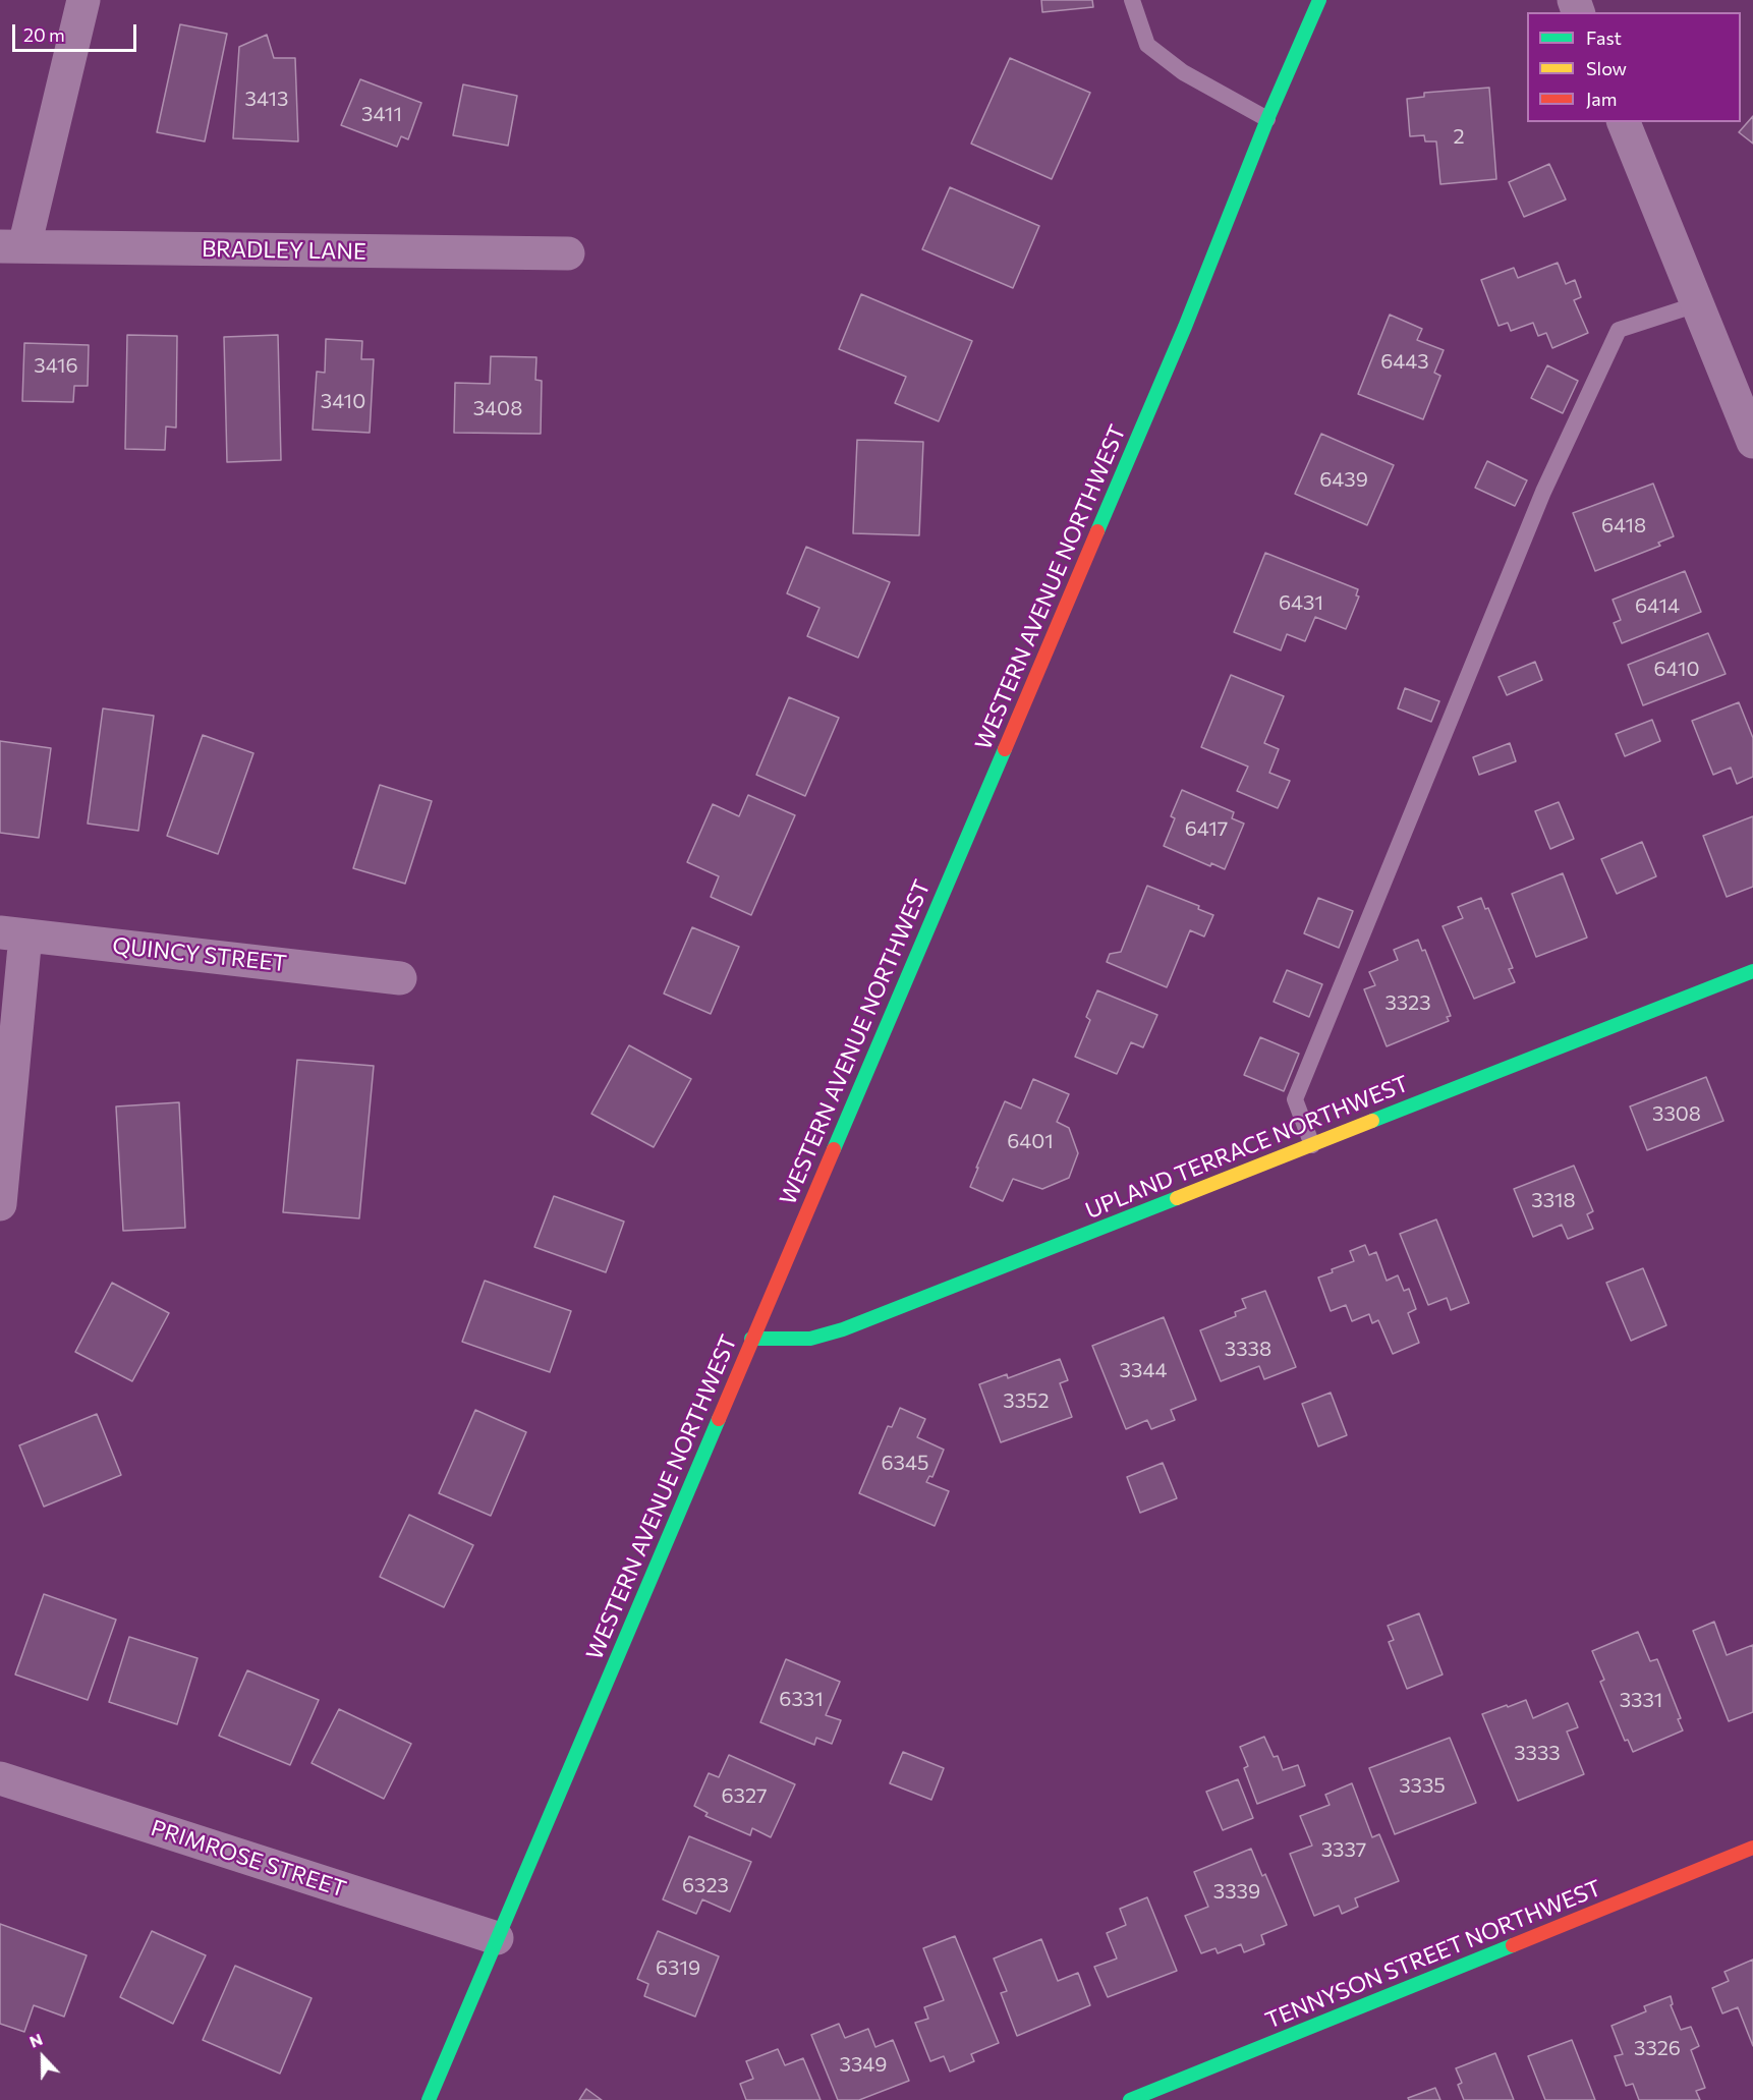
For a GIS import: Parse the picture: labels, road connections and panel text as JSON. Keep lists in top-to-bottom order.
{
  "streets": {
    "street": [
      "BRADLEY LANE",
      "WESTERN AVENUE NORTHWEST",
      "QUINCY STREET",
      "UPLAND TERRACE NORTHWEST",
      "PRIMROSE STREET",
      "TENNYSON STREET NORTHWEST"
    ]
  },
  "crossings": [
    ["WESTERN AVENUE NORTHWEST", "UPLAND TERRACE NORTHWEST"],
    ["WESTERN AVENUE NORTHWEST", "PRIMROSE STREET"]
  ],
  "house_numbers": [
    "3413",
    "3411",
    "2",
    "6443",
    "3416",
    "3410",
    "3408",
    "6439",
    "6418",
    "6431",
    "6414",
    "6410",
    "6417",
    "3323",
    "3308",
    "6401",
    "3318",
    "3338",
    "3344",
    "3352",
    "6345",
    "6331",
    "3331",
    "3333",
    "3335",
    "6327",
    "3337",
    "6323",
    "3339",
    "6319",
    "3326",
    "3349"
  ],
  "legend": ["Fast", "Slow", "Jam"],
  "scale_bar": "20 m",
  "north": "top"
}
